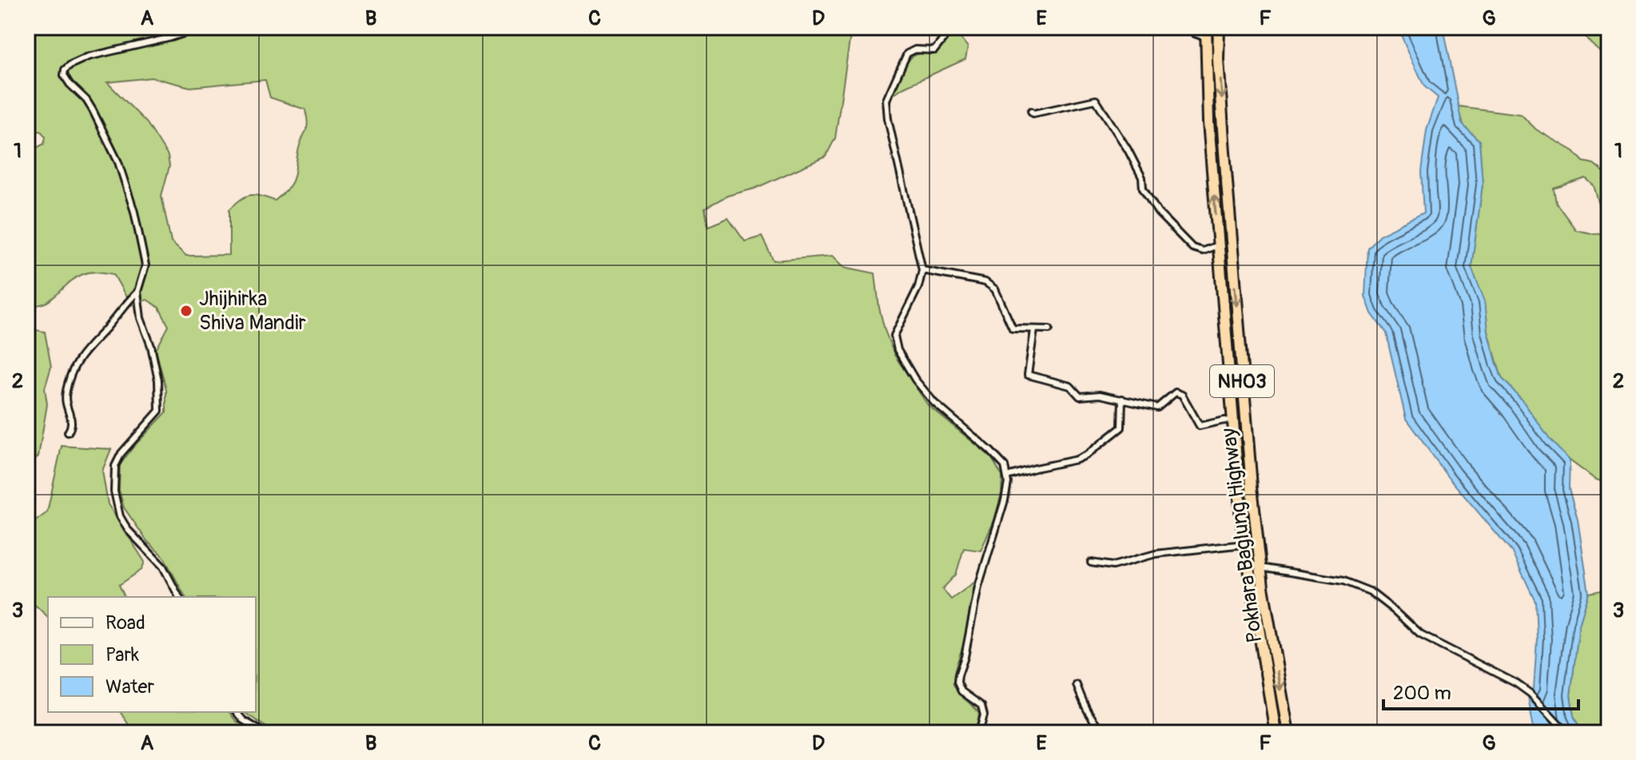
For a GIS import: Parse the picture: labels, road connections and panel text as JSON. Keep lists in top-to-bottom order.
{
  "streets": {
    "highway": ["NH03", "Pokhara Baglung Highway"]
  },
  "places": ["Jhijhirka Shiva Mandir"],
  "legend": ["Road", "Park", "Water"],
  "scale_bar": "200 m",
  "grid": {
    "columns": [
      "A",
      "B",
      "C",
      "D",
      "E",
      "F",
      "G"
    ],
    "rows": ["1", "2", "3"]
  }
}
